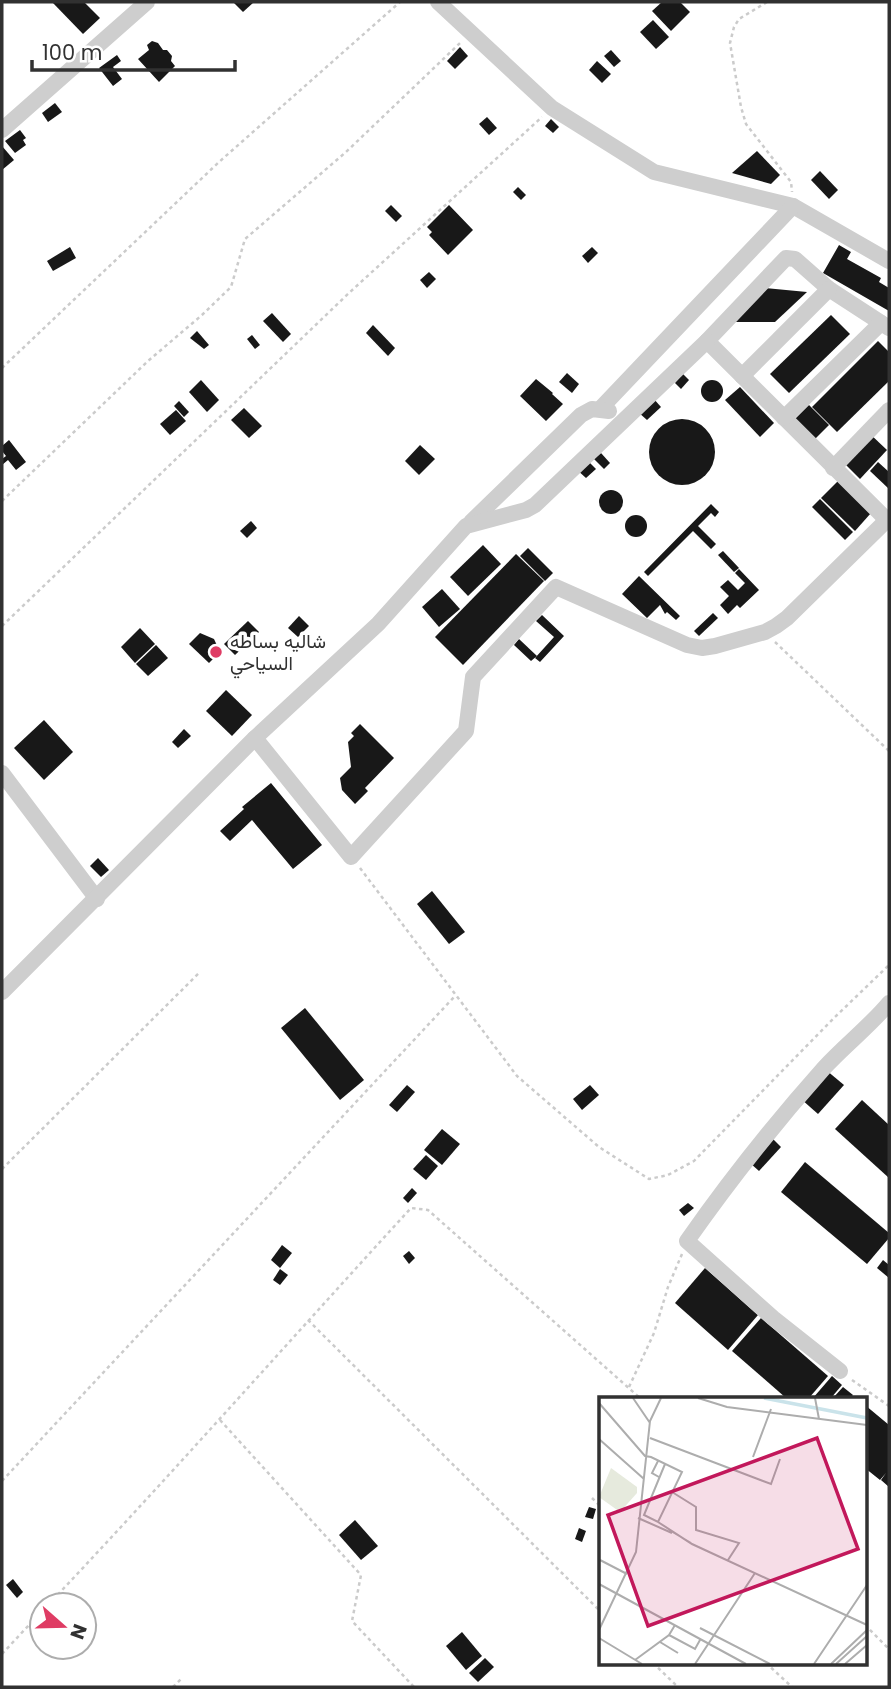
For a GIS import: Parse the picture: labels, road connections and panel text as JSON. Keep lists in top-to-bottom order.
{
  "places": ["شاليه بساطه السياحي"],
  "scale_bar": "100 m",
  "north": "right"
}
